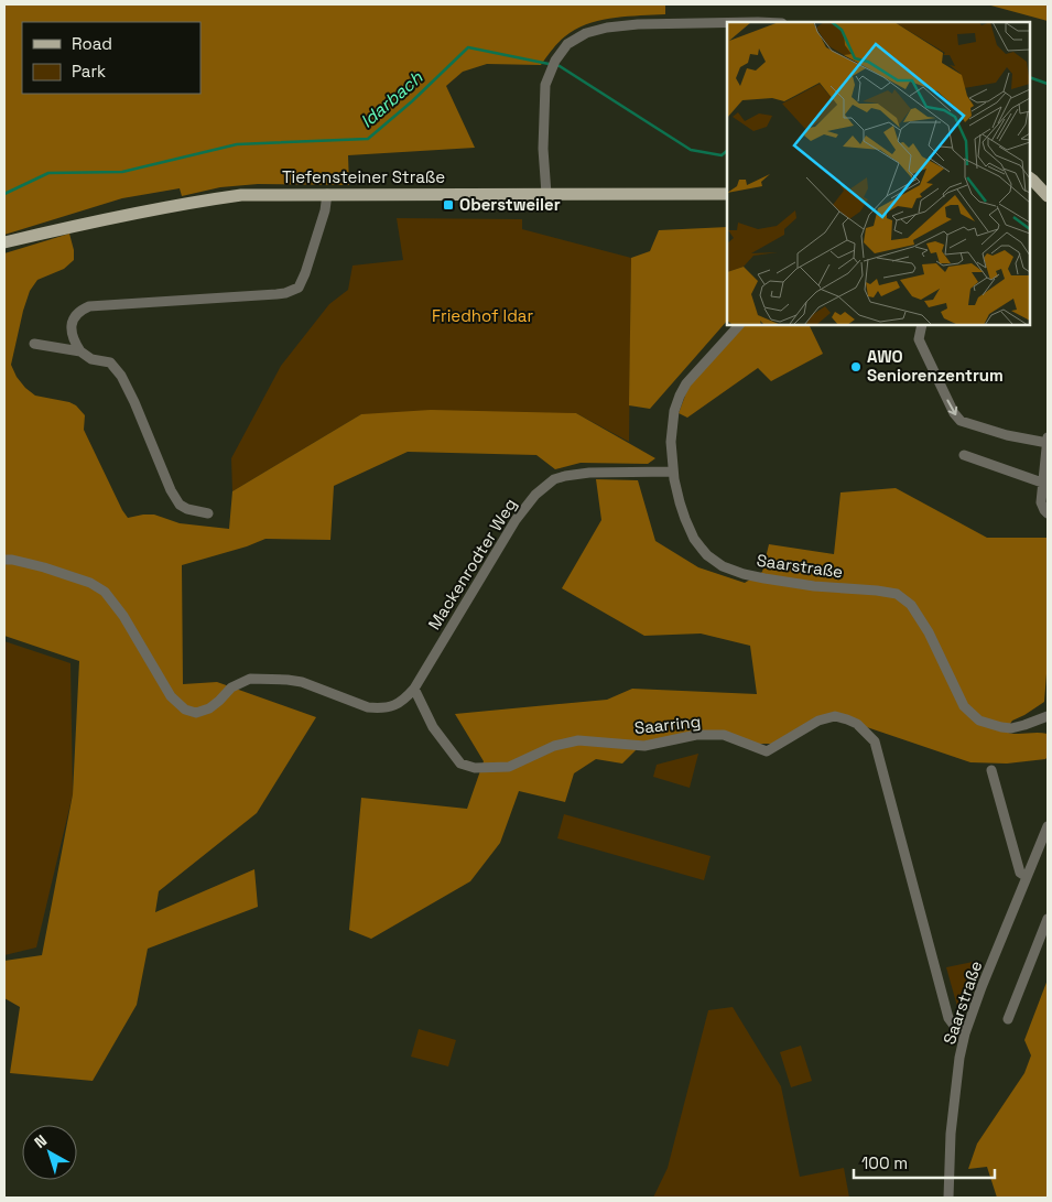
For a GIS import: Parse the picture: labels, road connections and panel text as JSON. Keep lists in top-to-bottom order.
{
  "streets": {
    "main road": ["Tiefensteiner Straße"],
    "street": ["Mackenrodter Weg", "Saarstraße", "Saarring"]
  },
  "crossings": [
    ["Mackenrodter Weg", "Saarstraße"],
    ["Mackenrodter Weg", "Saarring"],
    ["Saarstraße", "Saarring"]
  ],
  "water": ["Idarbach"],
  "parks": ["Friedhof Idar"],
  "places": {
    "transit": ["Oberstweiler"],
    "other": ["AWO Seniorenzentrum"]
  },
  "legend": ["Road", "Park"],
  "scale_bar": "100 m",
  "north": "top left"
}
